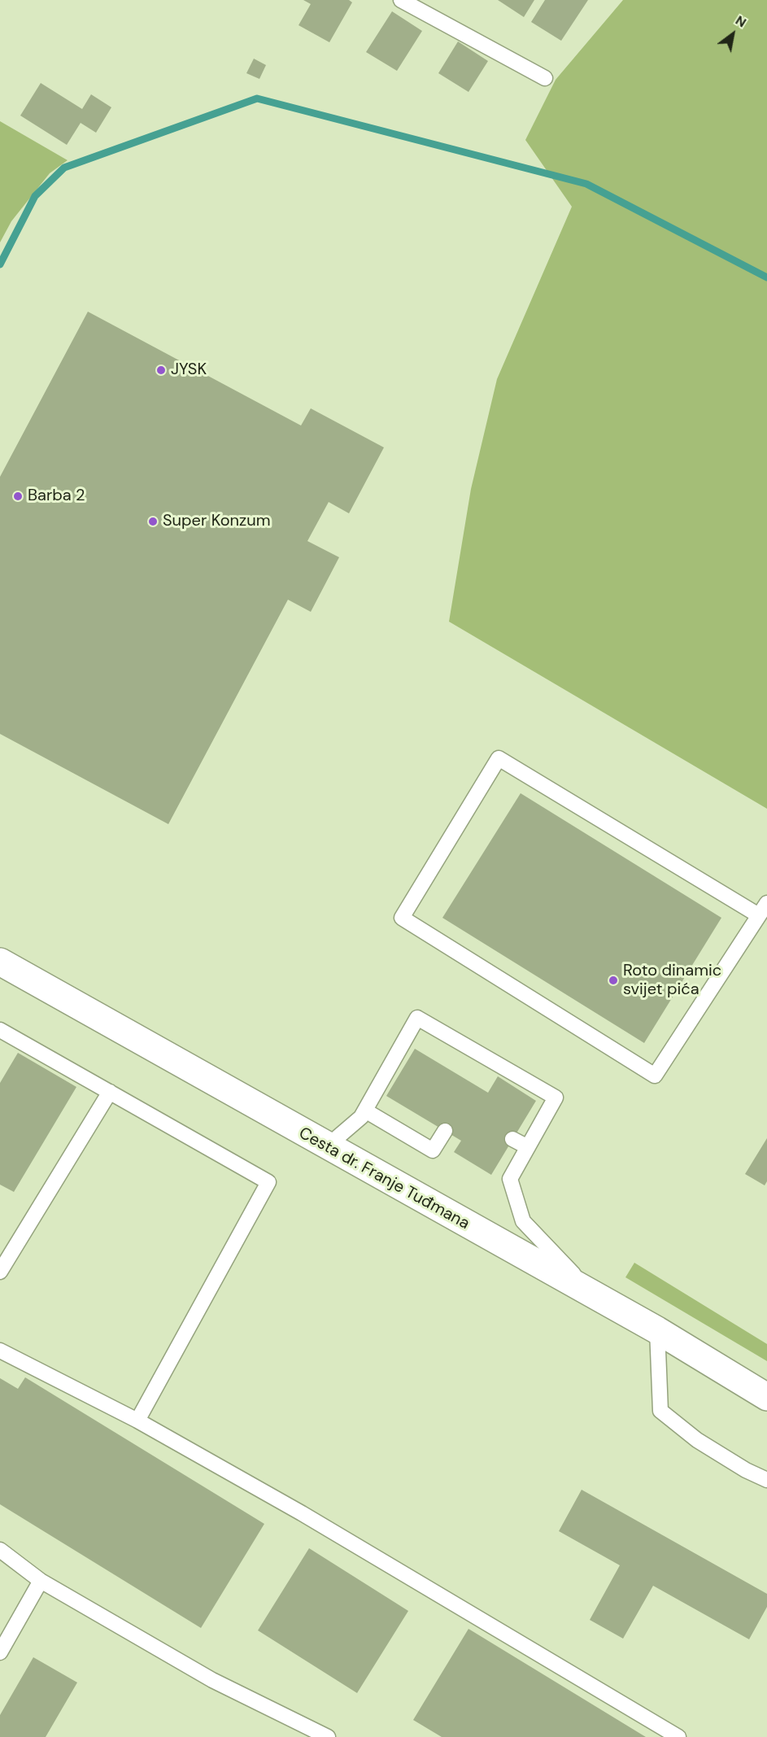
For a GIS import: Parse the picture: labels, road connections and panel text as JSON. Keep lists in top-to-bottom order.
{
  "streets": {
    "main road": ["Cesta dr. Franje Tuđmana"]
  },
  "places": [
    "JYSK",
    "Barba 2",
    "Super Konzum",
    "Roto dinamic svijet pića"
  ],
  "north": "top right"
}
